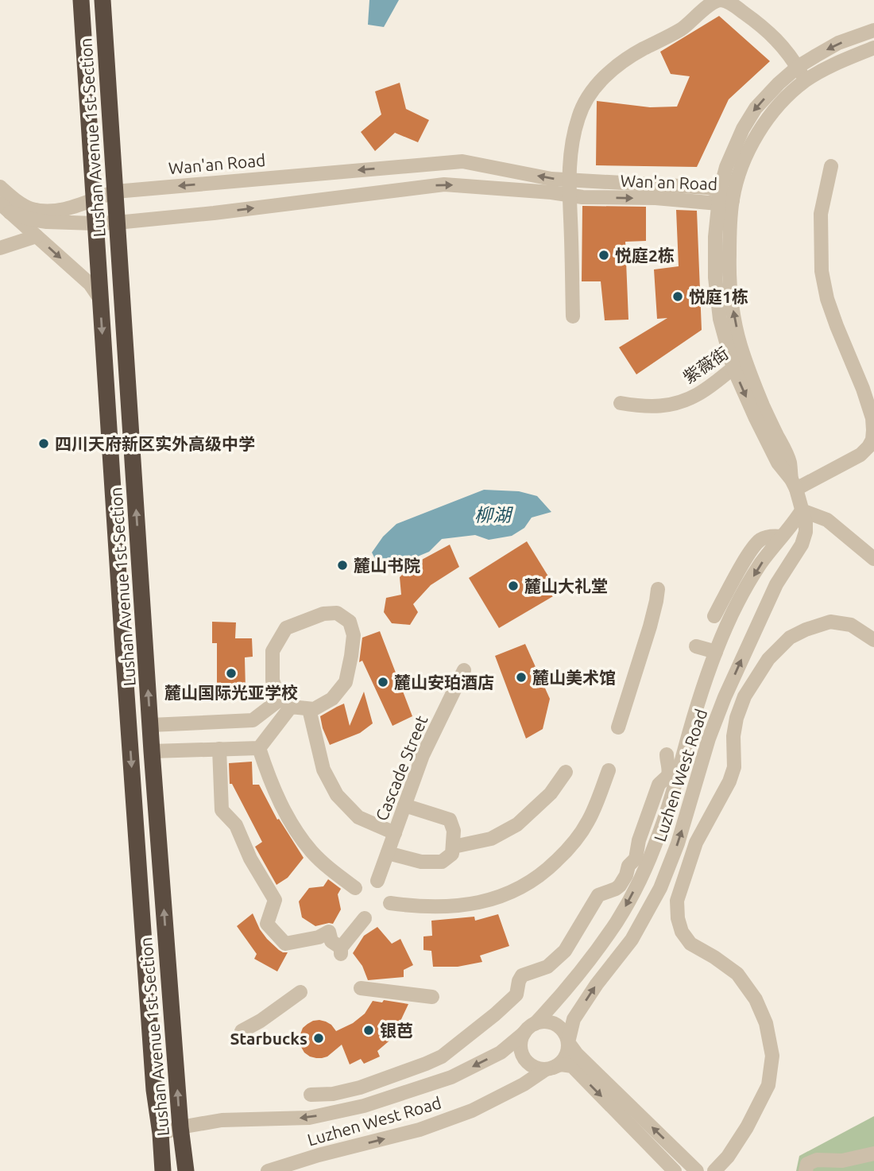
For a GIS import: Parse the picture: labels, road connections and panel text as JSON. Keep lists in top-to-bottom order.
{
  "streets": {
    "highway": ["Lushan Avenue 1st Section"],
    "street": [
      "Wan'an Road",
      "紫薇街",
      "Cascade Street",
      "Luzhen West Road"
    ]
  },
  "crossings": [
    ["Lushan Avenue 1st Section", "Wan'an Road"]
  ],
  "water": ["柳湖"],
  "places": [
    "悦庭2栋",
    "悦庭1栋",
    "四川天府新区实外高级中学",
    "麓山书院",
    "麓山大礼堂",
    "麓山国际光亚学校",
    "麓山美术馆",
    "麓山安珀酒店",
    "银芭",
    "Starbucks"
  ]
}
